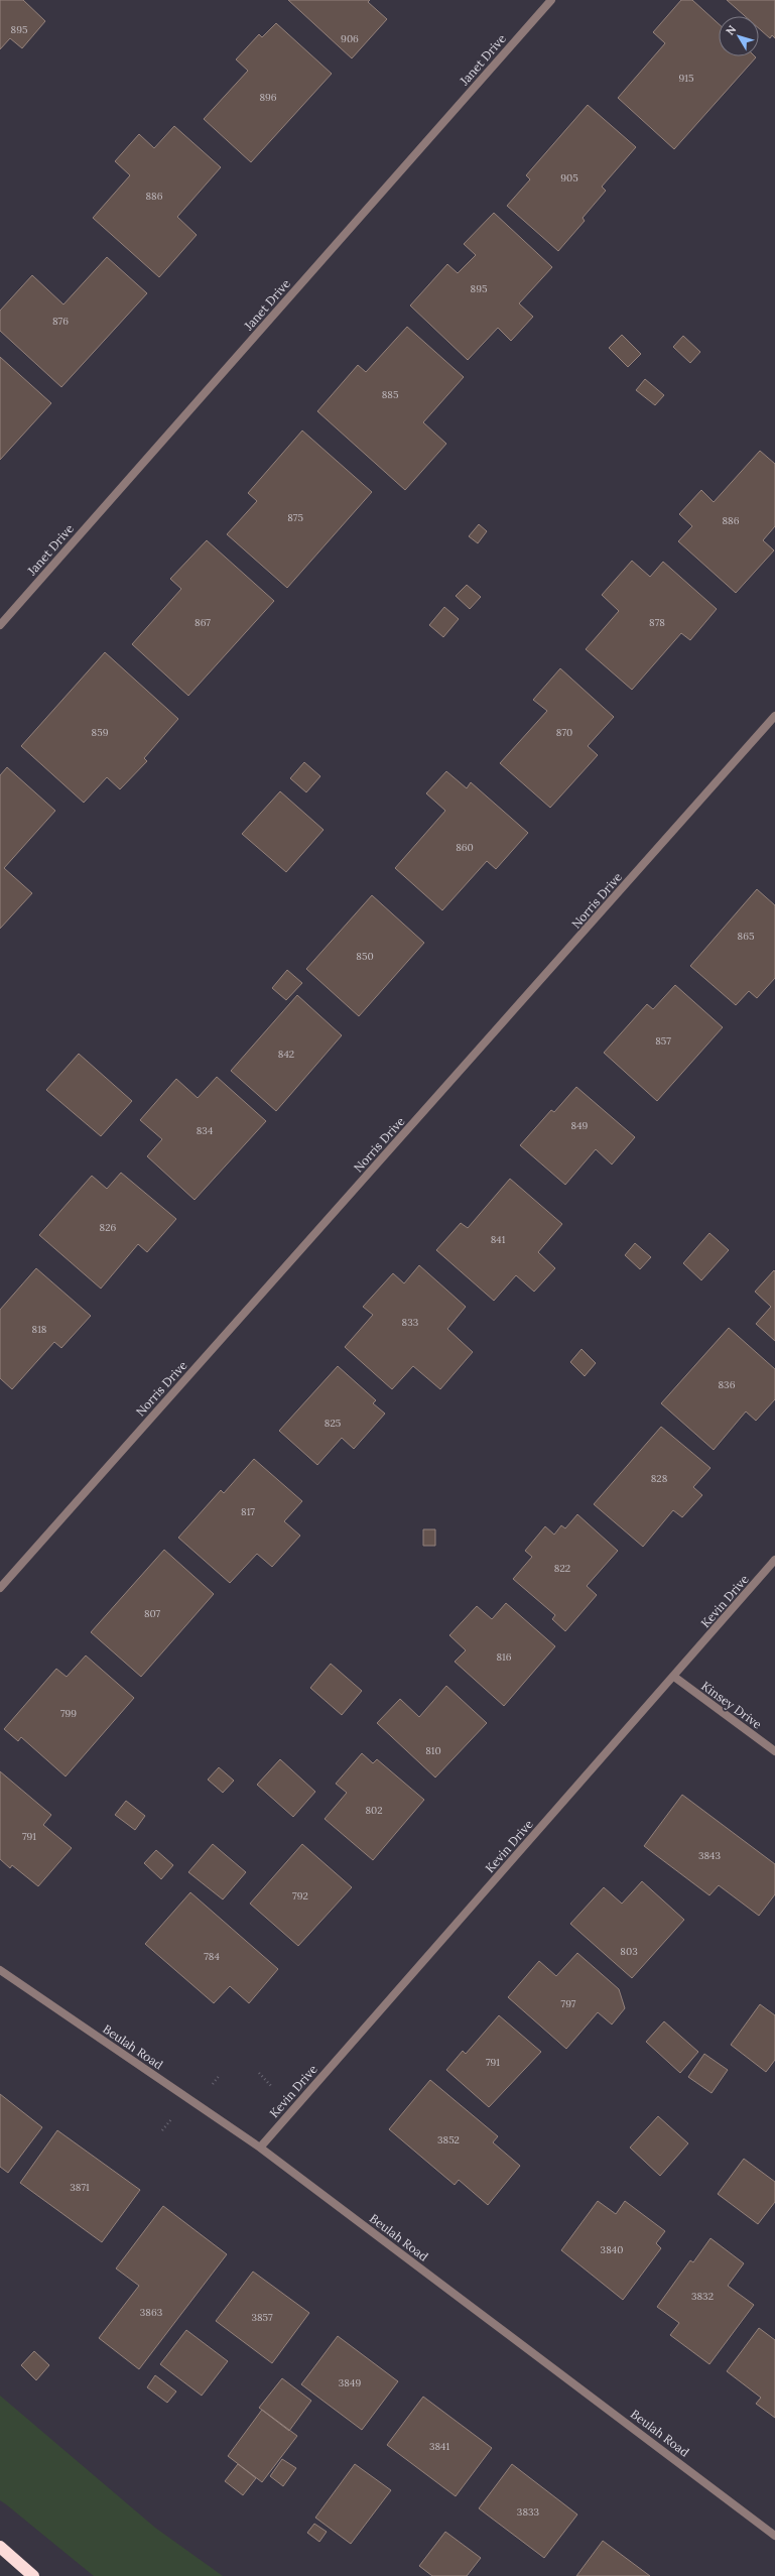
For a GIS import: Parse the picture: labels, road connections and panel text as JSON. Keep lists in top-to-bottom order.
{
  "streets": {
    "street": [
      "Janet Drive",
      "Norris Drive",
      "Kevin Drive",
      "Kinsey Drive",
      "Beulah Road"
    ]
  },
  "crossings": [
    ["Kevin Drive", "Kinsey Drive"],
    ["Kevin Drive", "Beulah Road"]
  ],
  "house_numbers": [
    "895",
    "906",
    "915",
    "896",
    "905",
    "886",
    "895",
    "876",
    "885",
    "875",
    "886",
    "867",
    "878",
    "859",
    "870",
    "860",
    "865",
    "850",
    "857",
    "842",
    "849",
    "834",
    "826",
    "841",
    "833",
    "818",
    "836",
    "825",
    "828",
    "817",
    "822",
    "807",
    "816",
    "799",
    "810",
    "802",
    "791",
    "3843",
    "792",
    "803",
    "784",
    "797",
    "791",
    "3852",
    "3871",
    "3840",
    "3832",
    "3863",
    "3857",
    "3849",
    "3841",
    "3833"
  ],
  "north": "top left"
}
